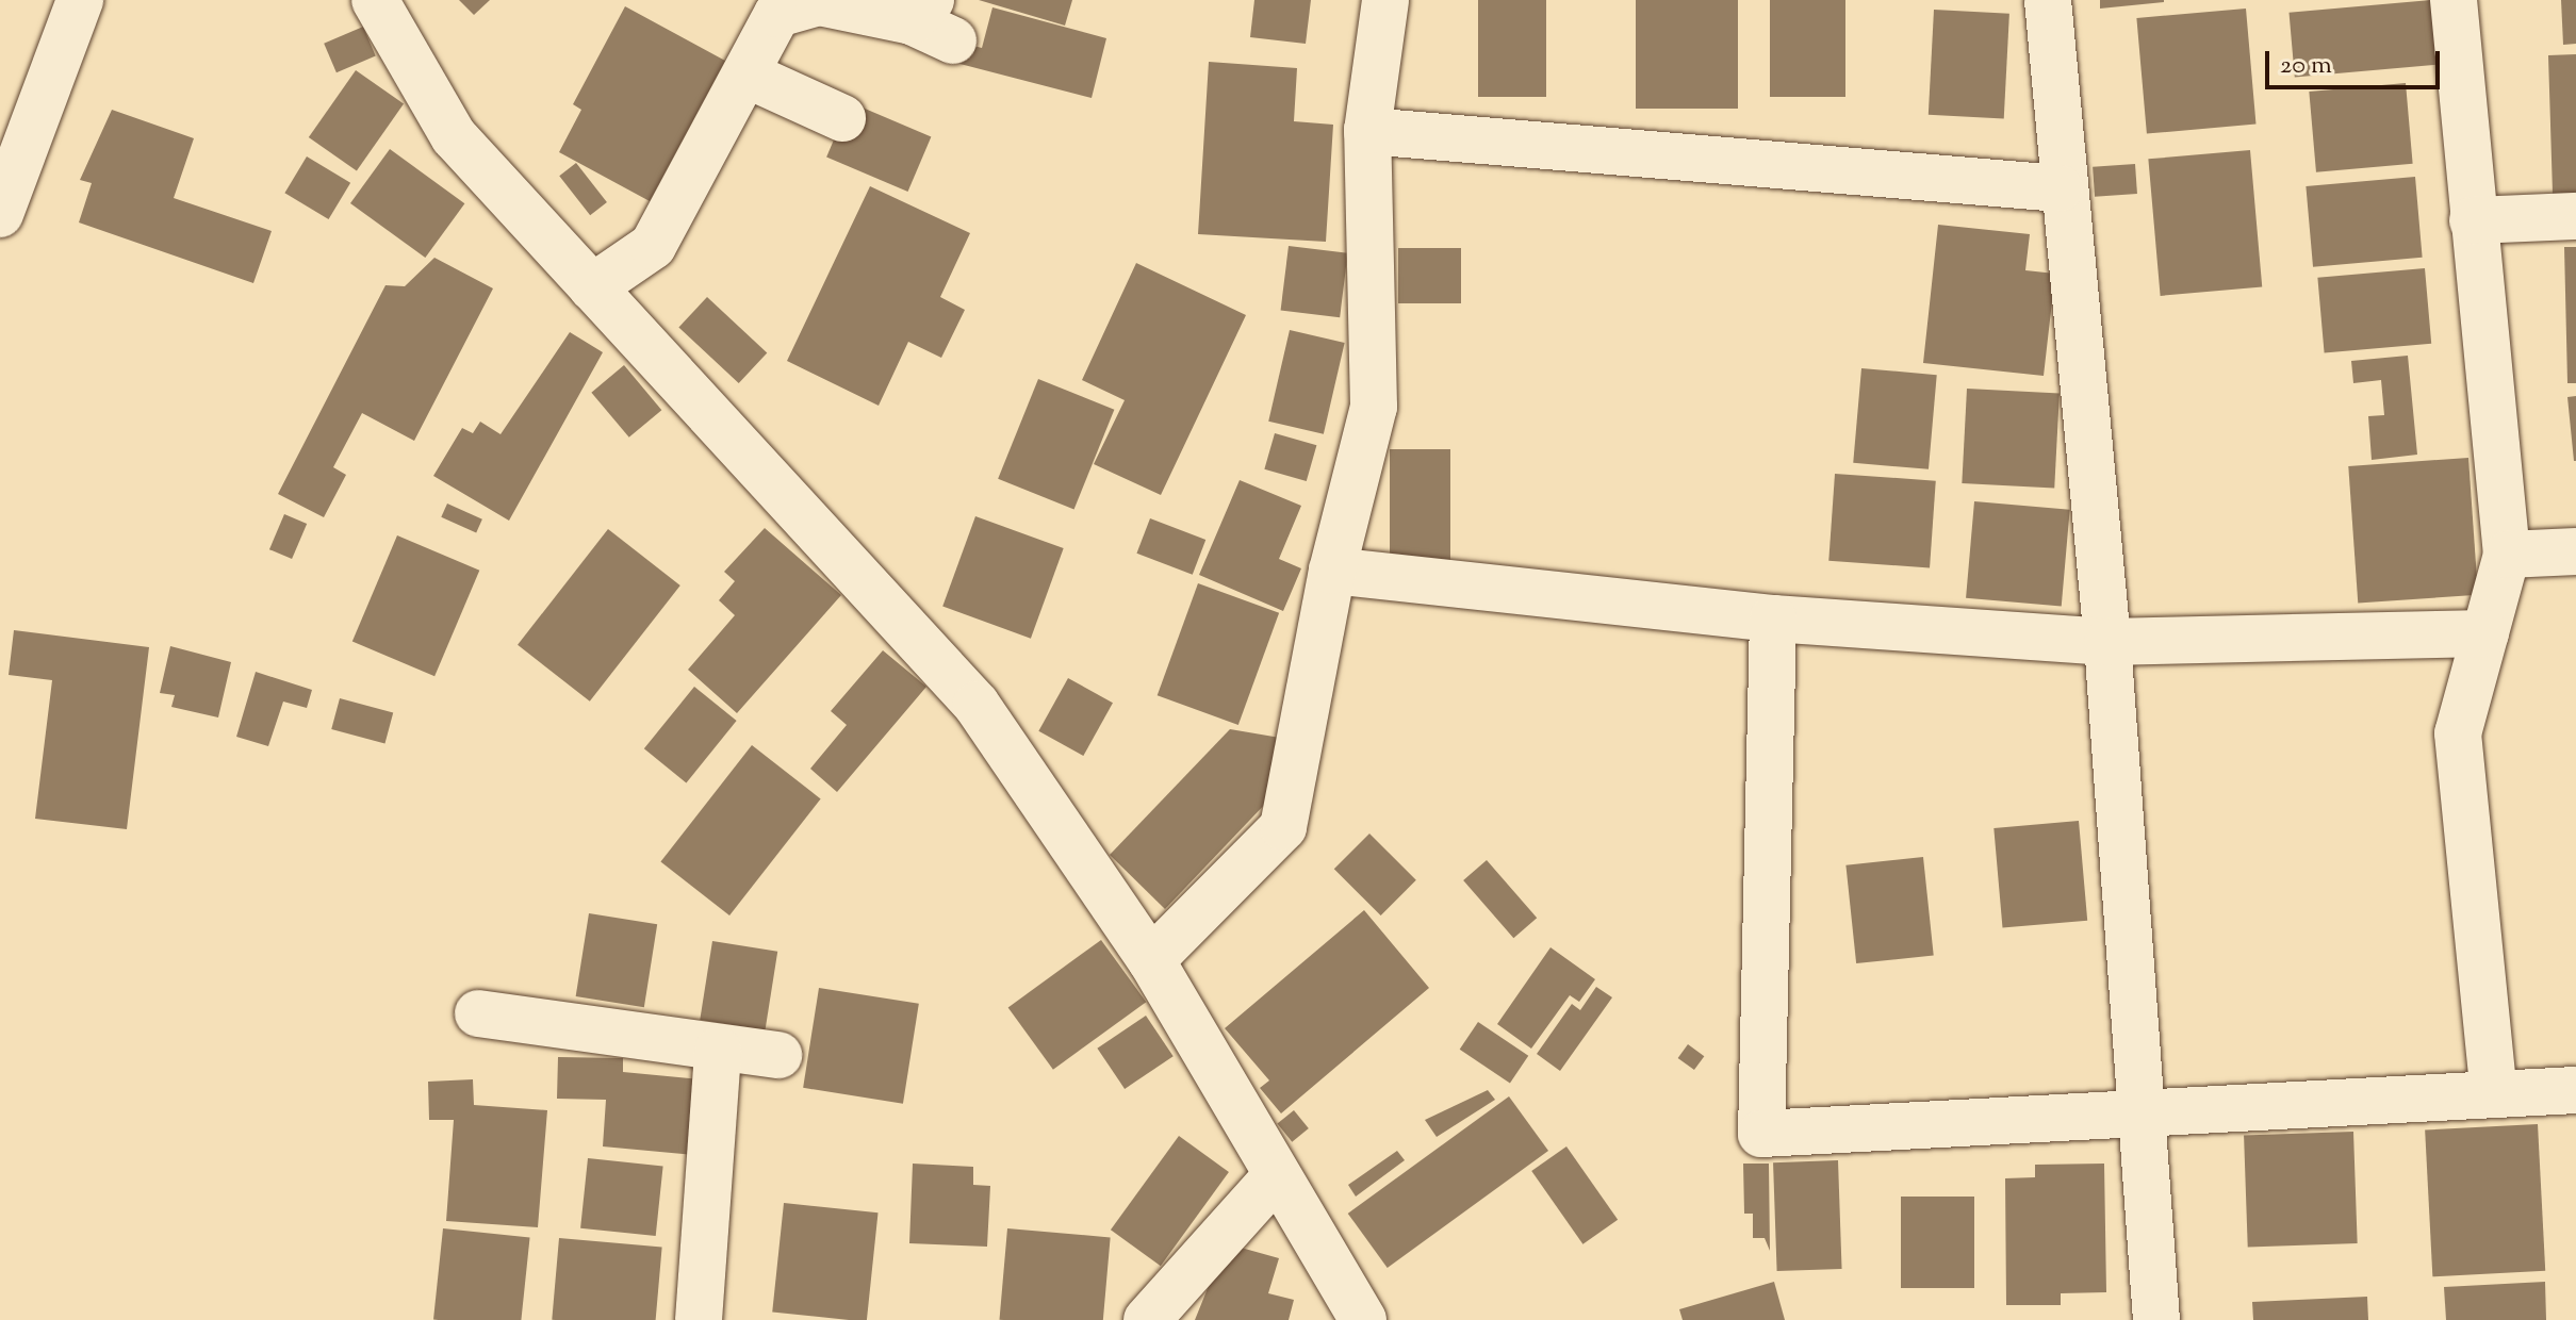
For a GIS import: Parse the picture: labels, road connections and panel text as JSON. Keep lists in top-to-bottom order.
{
  "scale_bar": "20 m"
}
